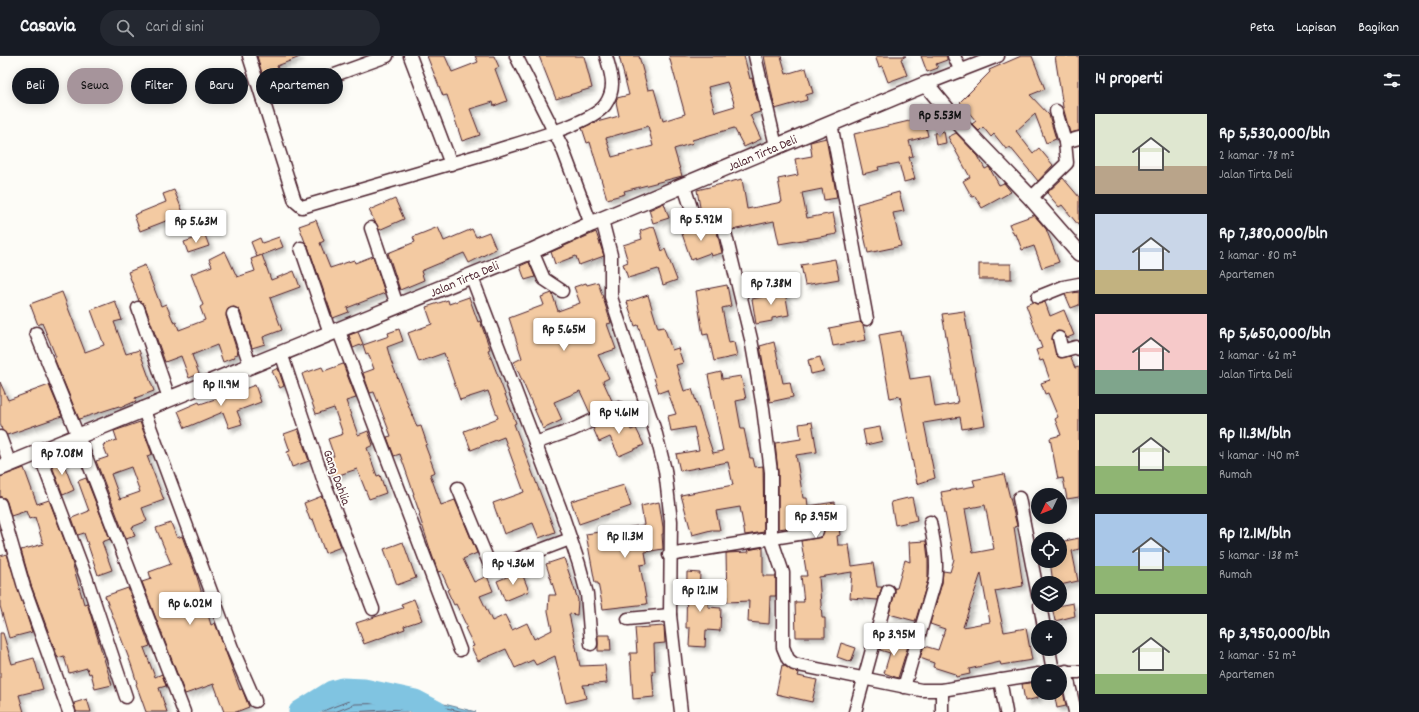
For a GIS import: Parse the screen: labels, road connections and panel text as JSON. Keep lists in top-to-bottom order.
{
  "streets": {
    "street": ["Jalan Tirta Deli", "Gang Dahlia"]
  },
  "crossings": [
    ["Jalan Tirta Deli", "Gang Dahlia"]
  ],
  "north": "bottom left",
  "page": {
    "header": "Casavia",
    "search": "Cari di sini",
    "nav": ["Peta", "Lapisan", "Bagikan"],
    "heading": "14 properti",
    "chip": [
      "Beli",
      "Sewa",
      "Filter",
      "Baru",
      "Apartemen"
    ],
    "price": [
      "Rp 5.53M",
      "Rp 5.92M",
      "Rp 5.63M",
      "Rp 7.38M",
      "Rp 5.65M",
      "Rp 11.9M",
      "Rp 4.61M",
      "Rp 7.08M",
      "Rp 3.95M",
      "Rp 11.3M",
      "Rp 4.36M",
      "Rp 12.1M",
      "Rp 6.02M",
      "Rp 3.95M"
    ],
    "list": [
      {
        "name": "Rp 5,530,000/bln",
        "note": "2 kamar · 78 m² · Jalan Tirta Deli"
      },
      {
        "name": "Rp 7,380,000/bln",
        "note": "2 kamar · 80 m² · Apartemen"
      },
      {
        "name": "Rp 5,650,000/bln",
        "note": "2 kamar · 62 m² · Jalan Tirta Deli"
      },
      {
        "name": "Rp 11.3M/bln",
        "note": "4 kamar · 140 m² · Rumah"
      },
      {
        "name": "Rp 12.1M/bln",
        "note": "5 kamar · 138 m² · Rumah"
      },
      {
        "name": "Rp 3,950,000/bln",
        "note": "2 kamar · 52 m² · Apartemen"
      }
    ],
    "map_buttons": ["+", "−"]
  }
}
